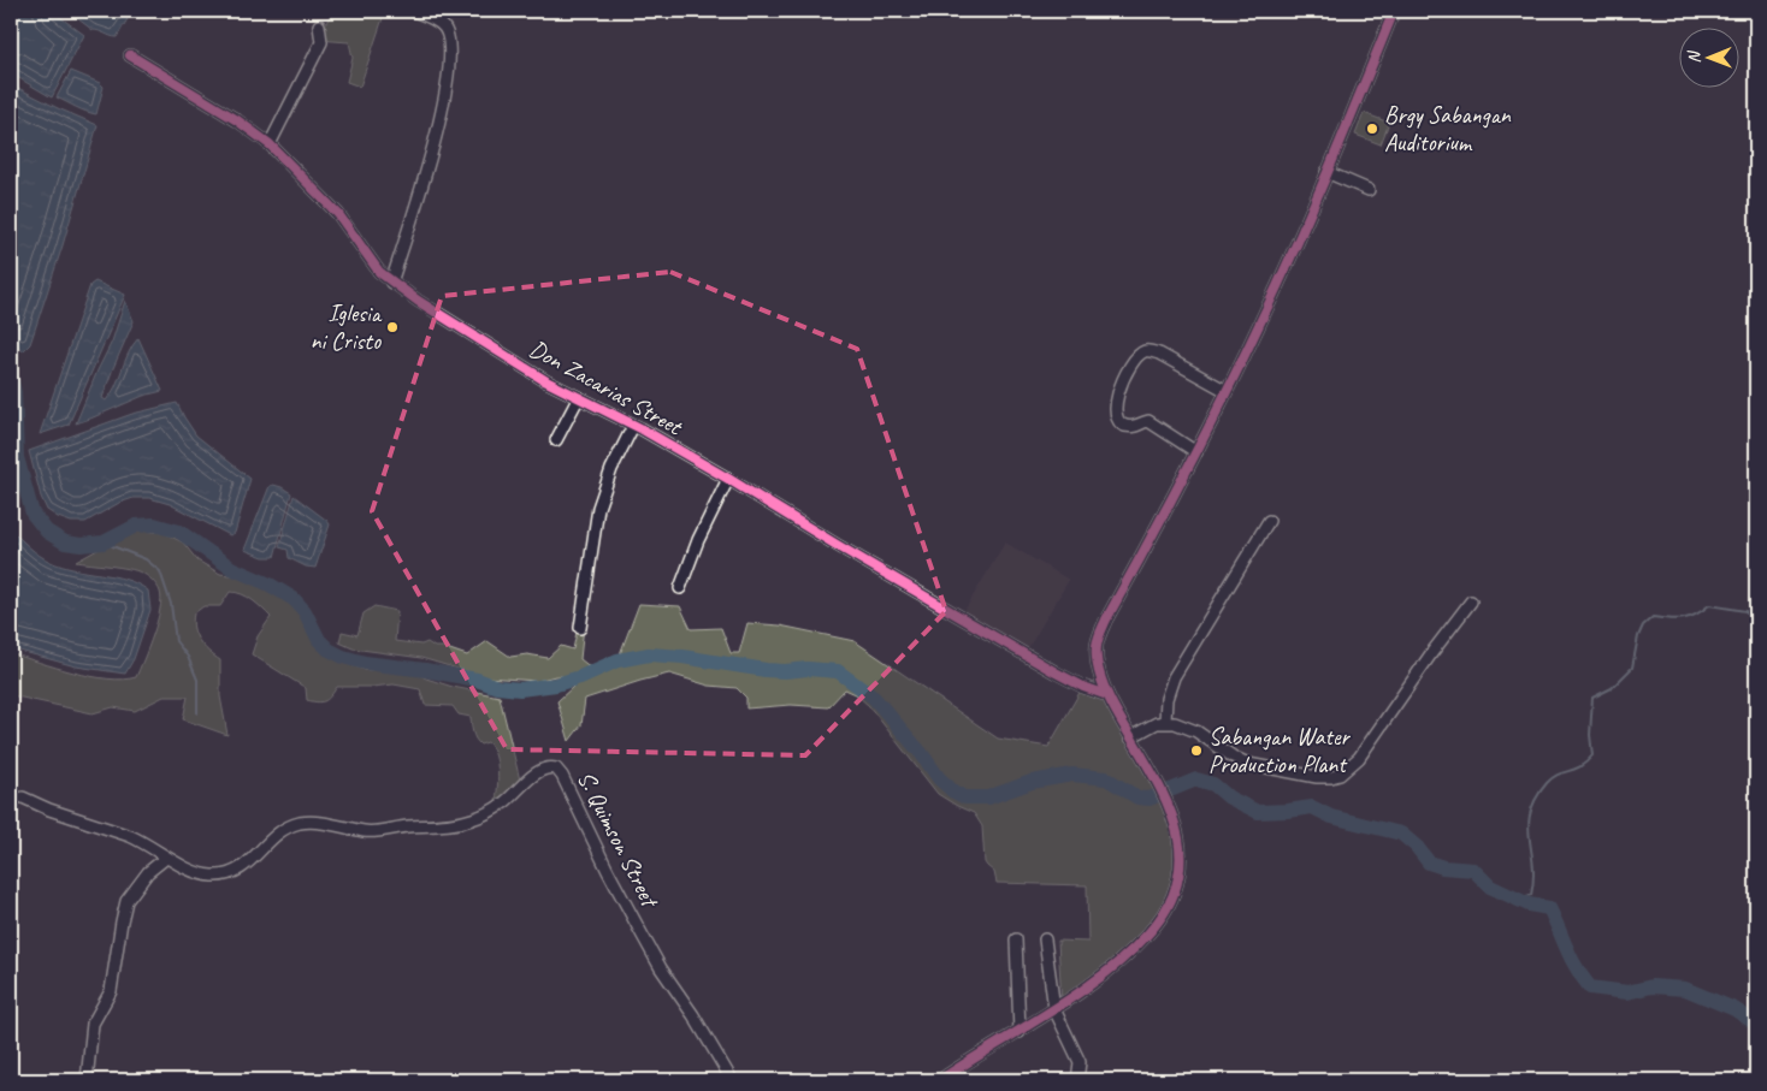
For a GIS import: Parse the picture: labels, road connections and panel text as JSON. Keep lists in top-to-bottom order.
{
  "streets": {
    "street": ["Don Zacarias Street", "S. Quimson Street"]
  },
  "places": ["Brgy Sabangan Auditorium", "Iglesia ni Cristo", "Sabangan Water Production Plant"],
  "north": "left"
}
